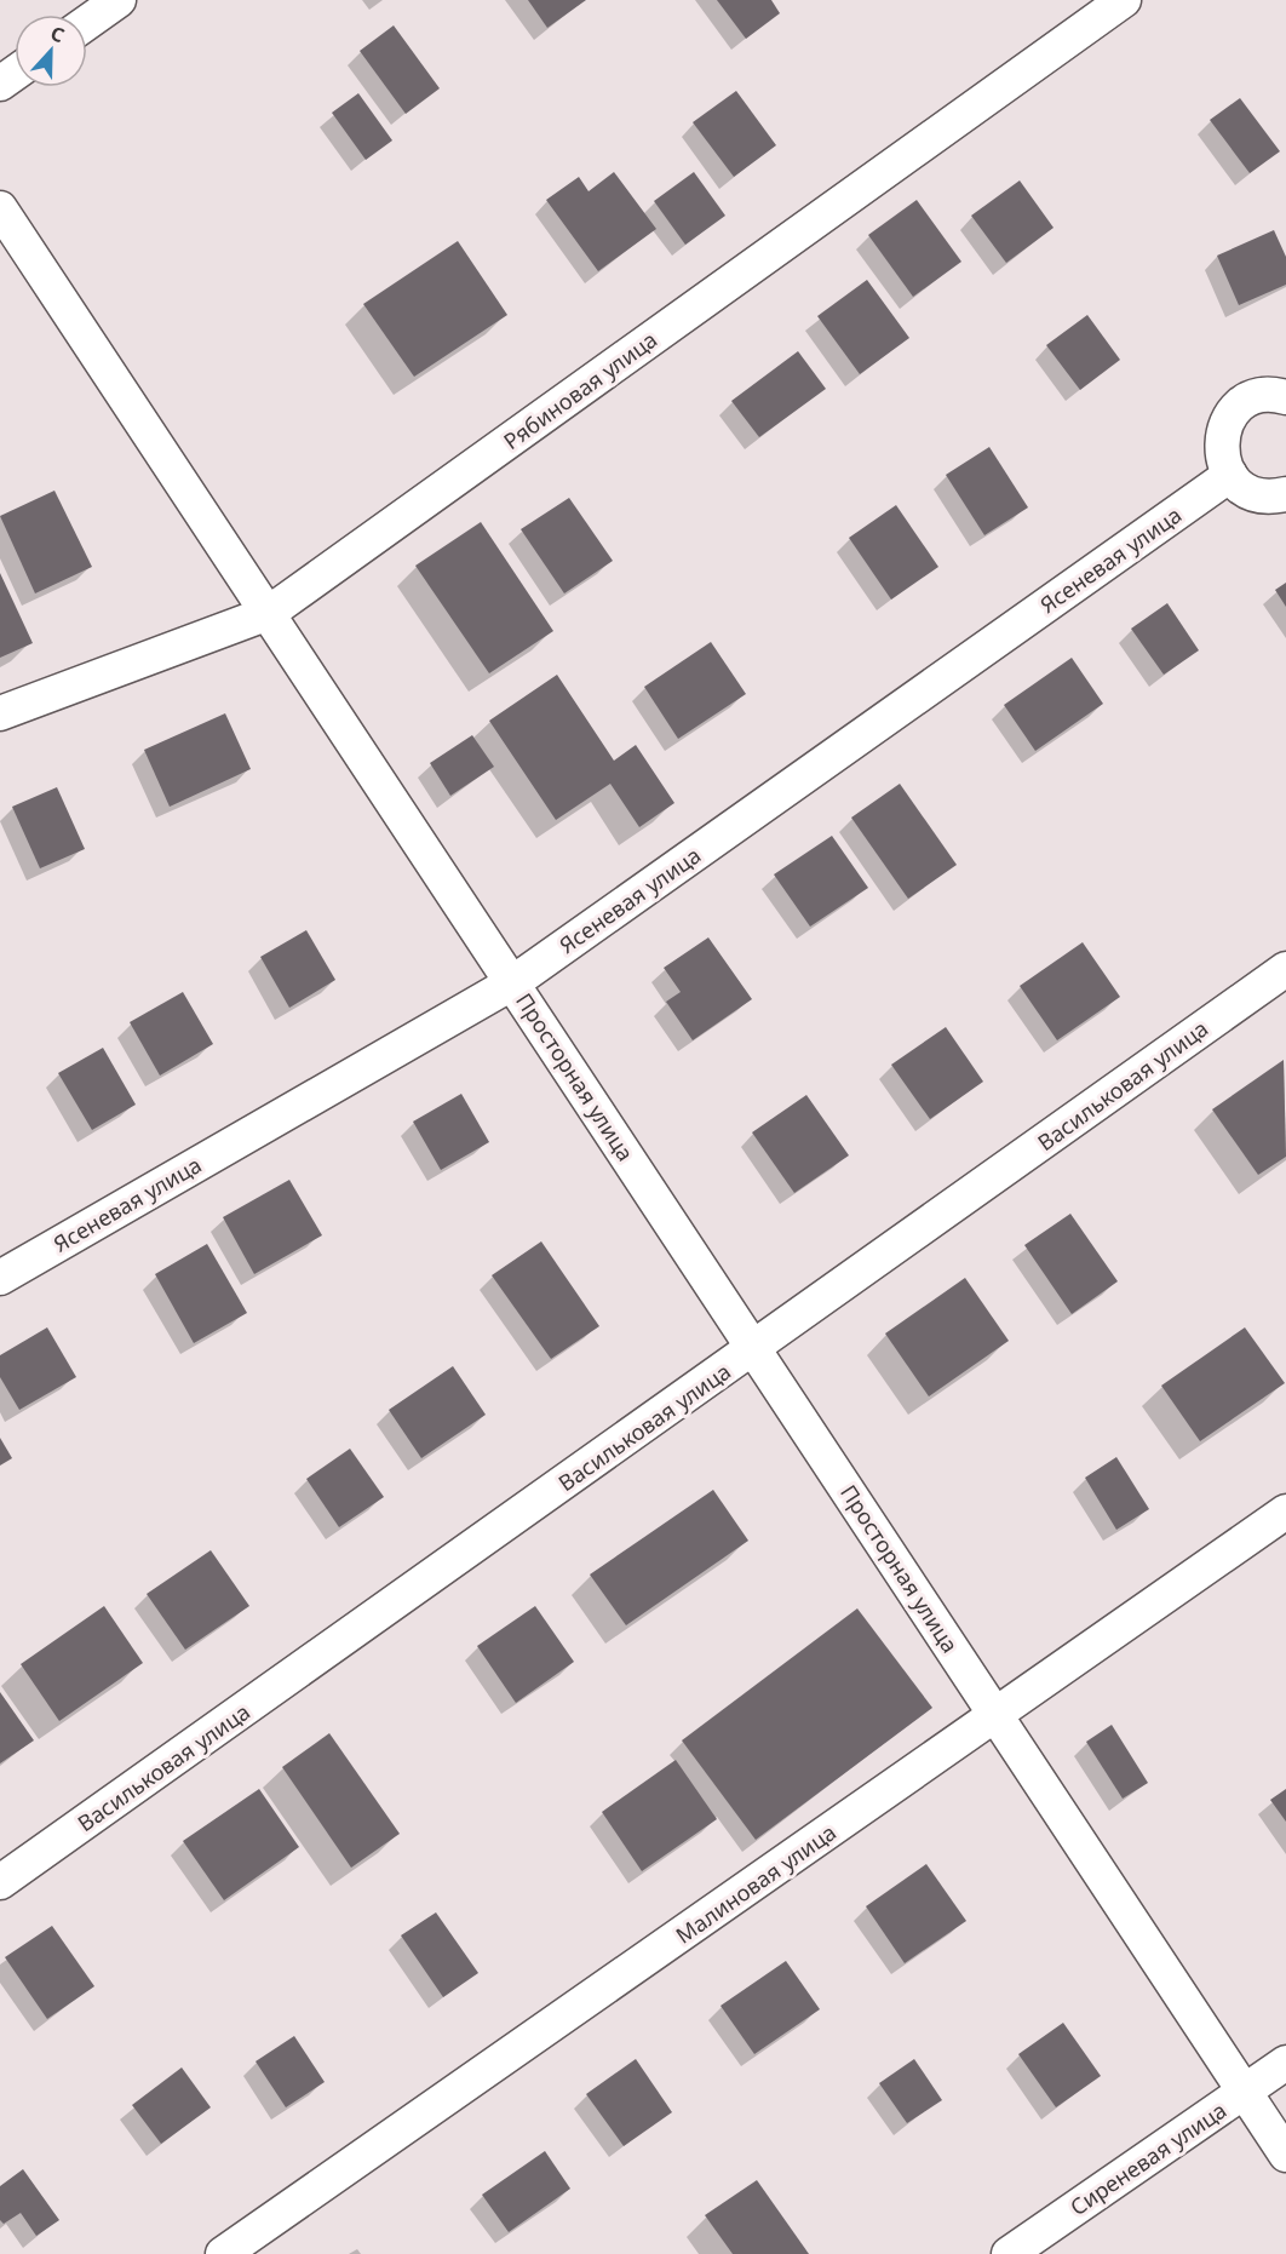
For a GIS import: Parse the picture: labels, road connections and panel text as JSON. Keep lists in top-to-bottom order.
{
  "streets": {
    "street": [
      "Рябиновая улица",
      "Ясеневая улица",
      "Просторная улица",
      "Васильковая улица",
      "Малиновая улица",
      "Сиреневая улица"
    ]
  },
  "crossings": [
    ["Рябиновая улица", "Просторная улица"],
    ["Ясеневая улица", "Просторная улица"],
    ["Просторная улица", "Васильковая улица"],
    ["Просторная улица", "Малиновая улица"],
    ["Просторная улица", "Сиреневая улица"]
  ],
  "north": "top"
}
